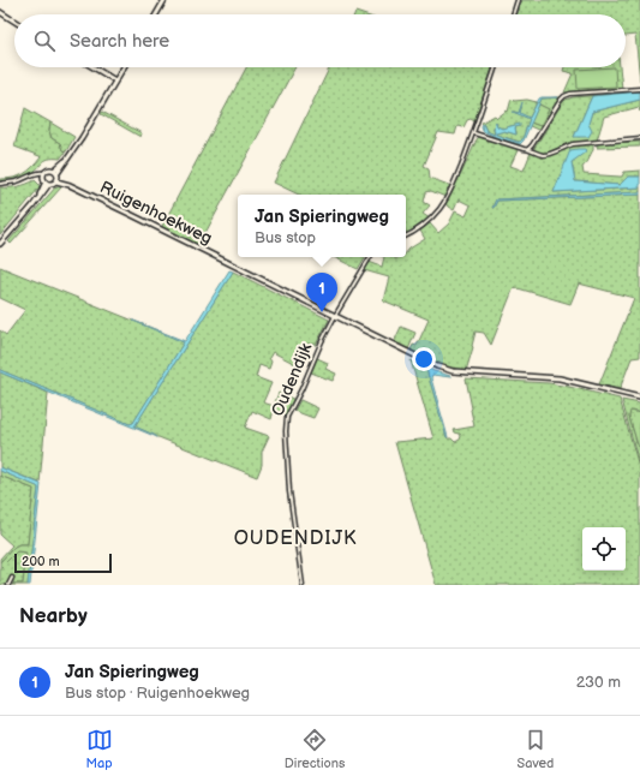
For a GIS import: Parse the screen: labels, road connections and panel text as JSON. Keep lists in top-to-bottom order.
{
  "streets": {
    "street": ["Ruigenhoekweg", "Oudendijk"]
  },
  "crossings": [
    ["Ruigenhoekweg", "Oudendijk"]
  ],
  "districts": ["OUDENDIJK"],
  "scale_bar": "200 m",
  "page": {
    "search": "Search here",
    "popup": ["Jan Spieringweg", "Bus stop"],
    "pins": "1",
    "scale": "200 m",
    "heading": "Nearby",
    "list": [
      {
        "mark": "1",
        "name": "Jan Spieringweg",
        "note": "Bus stop · Ruigenhoekweg",
        "value": "230 m"
      }
    ],
    "nav": ["Map", "Directions", "Saved"]
  }
}
